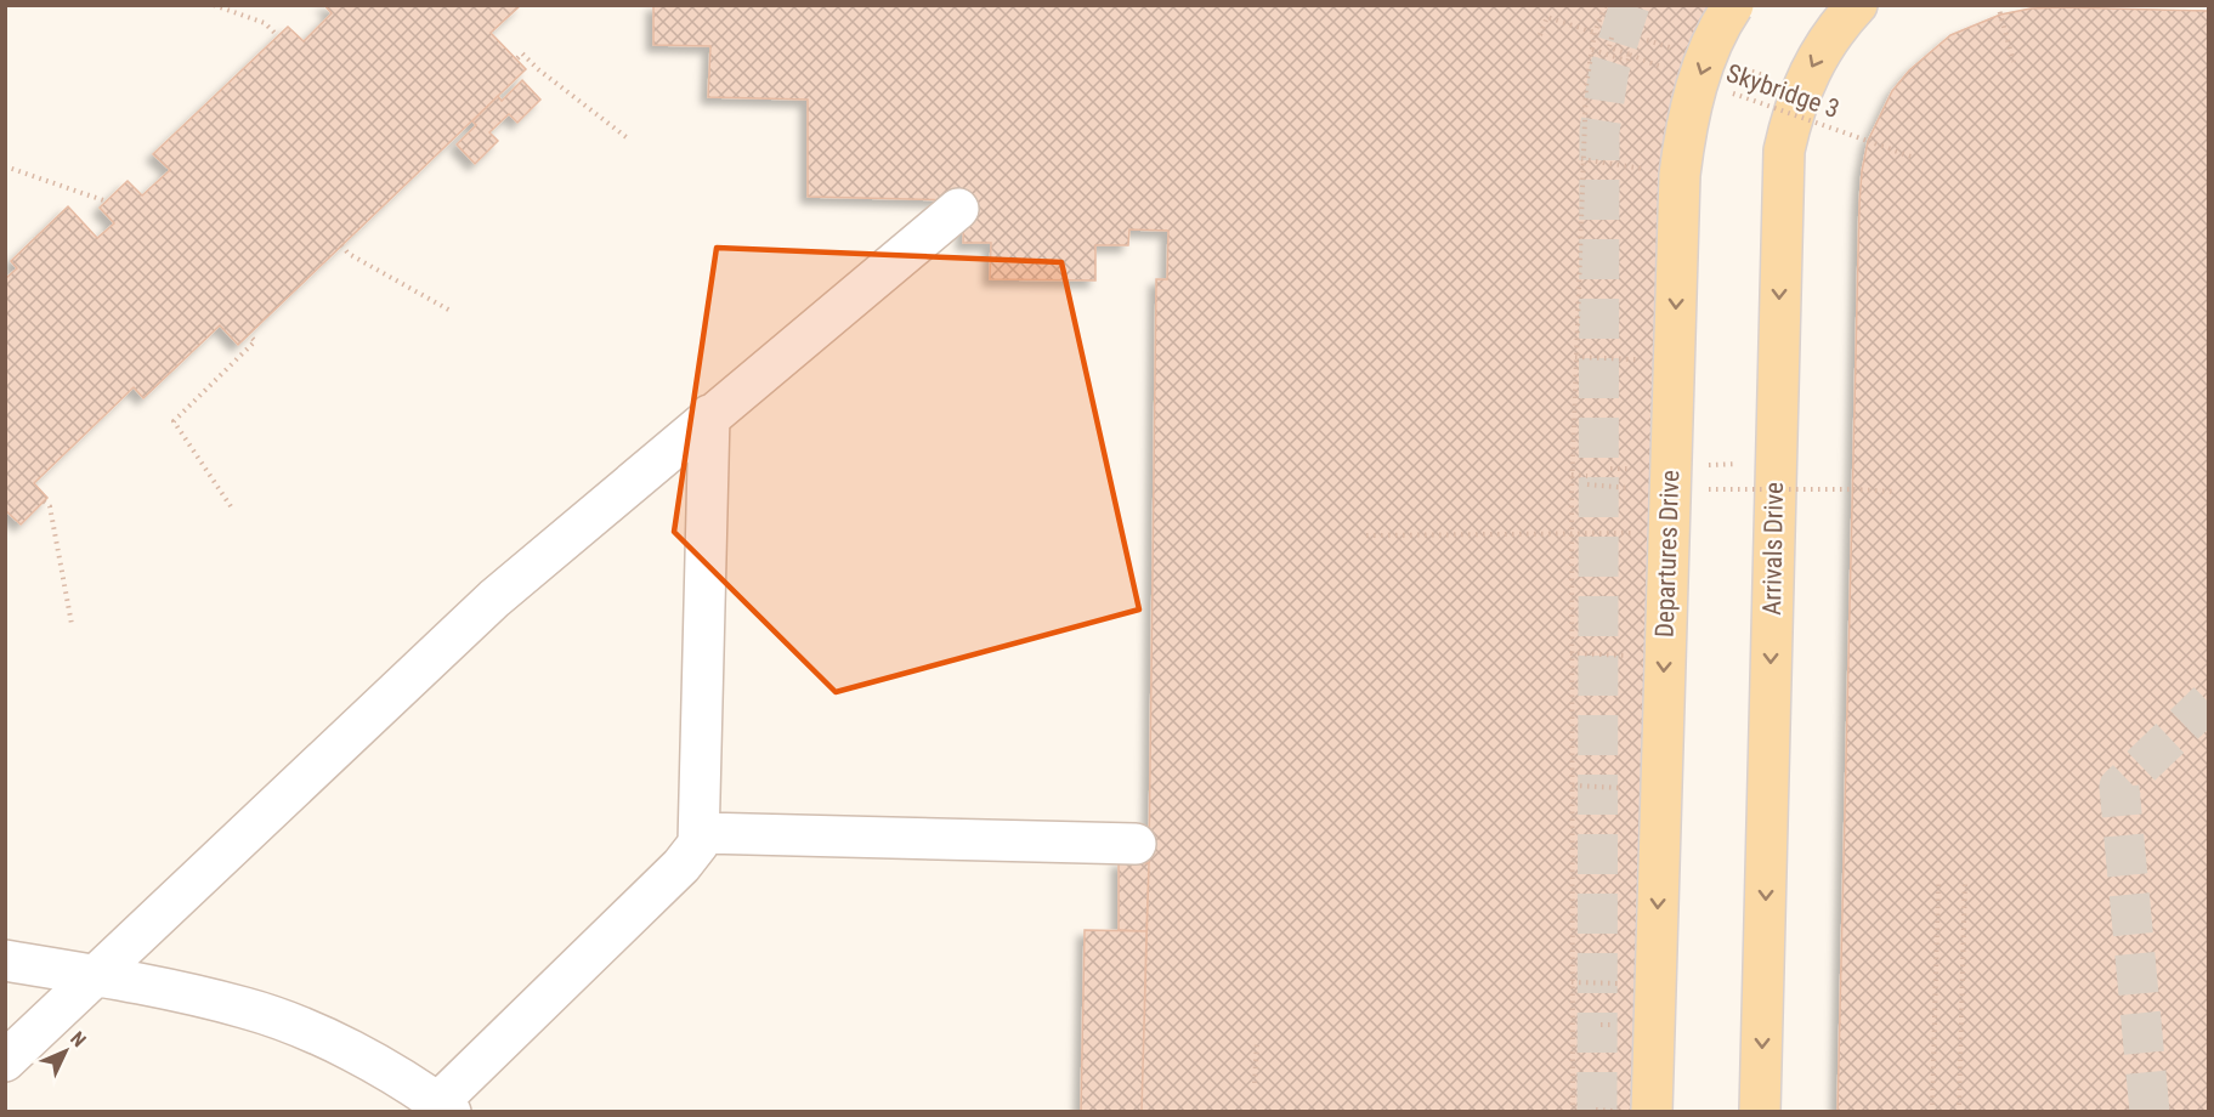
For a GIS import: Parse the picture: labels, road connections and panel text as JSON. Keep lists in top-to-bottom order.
{
  "streets": {
    "main road": ["Arrivals Drive", "Departures Drive"],
    "path": ["Skybridge 3"]
  },
  "one_way": ["Arrivals Drive", "Departures Drive"],
  "north": "top right"
}
